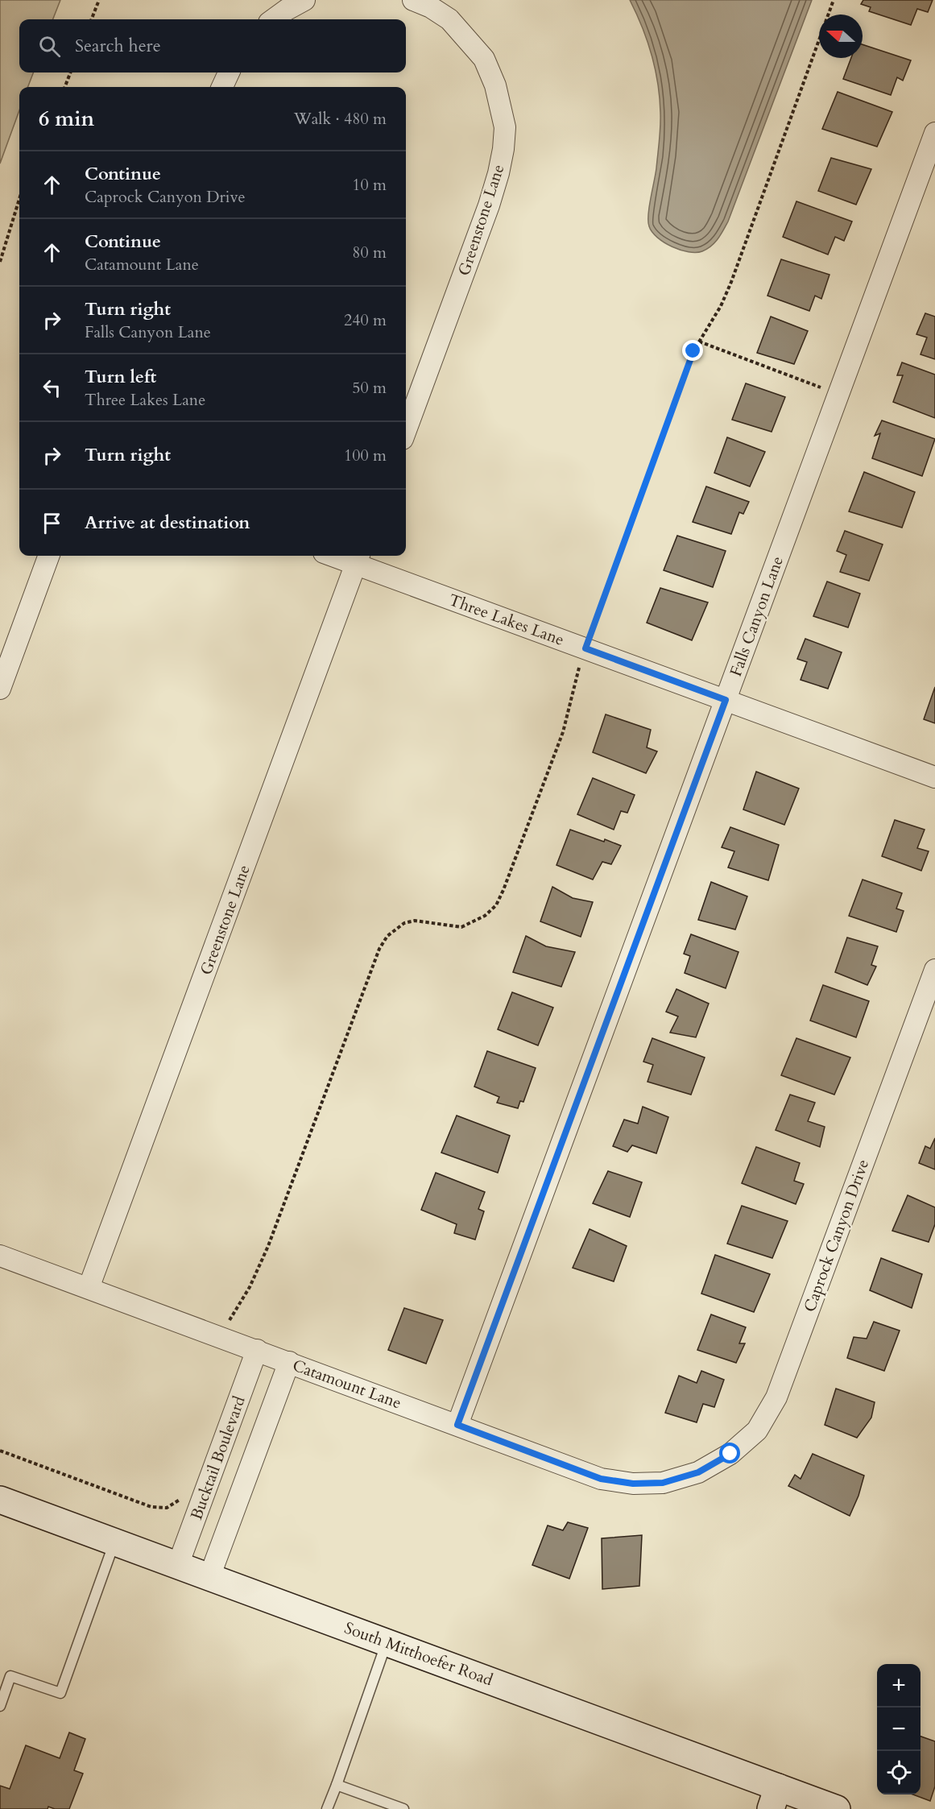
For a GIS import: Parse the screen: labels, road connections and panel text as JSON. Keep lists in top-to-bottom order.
{
  "streets": {
    "main road": ["South Mitthoefer Road"],
    "street": [
      "Greenstone Lane",
      "Falls Canyon Lane",
      "Three Lakes Lane",
      "Caprock Canyon Drive",
      "Catamount Lane",
      "Bucktail Boulevard"
    ]
  },
  "crossings": [
    ["Greenstone Lane", "Three Lakes Lane"],
    ["Greenstone Lane", "Catamount Lane"],
    ["Falls Canyon Lane", "Three Lakes Lane"],
    ["Falls Canyon Lane", "Catamount Lane"],
    ["Caprock Canyon Drive", "Catamount Lane"],
    ["Catamount Lane", "Bucktail Boulevard"],
    ["Bucktail Boulevard", "South Mitthoefer Road"]
  ],
  "north": "left",
  "page": {
    "search": "Search here",
    "heading": ["6 min", "Walk · 480 m"],
    "list": [
      ["Continue", "Caprock Canyon Drive", "10 m"],
      ["Continue", "Catamount Lane", "80 m"],
      ["Turn right", "Falls Canyon Lane", "240 m"],
      ["Turn left", "Three Lakes Lane", "50 m"],
      ["Turn right", "100 m"],
      "Arrive at destination"
    ],
    "map_buttons": ["+", "−"]
  }
}
